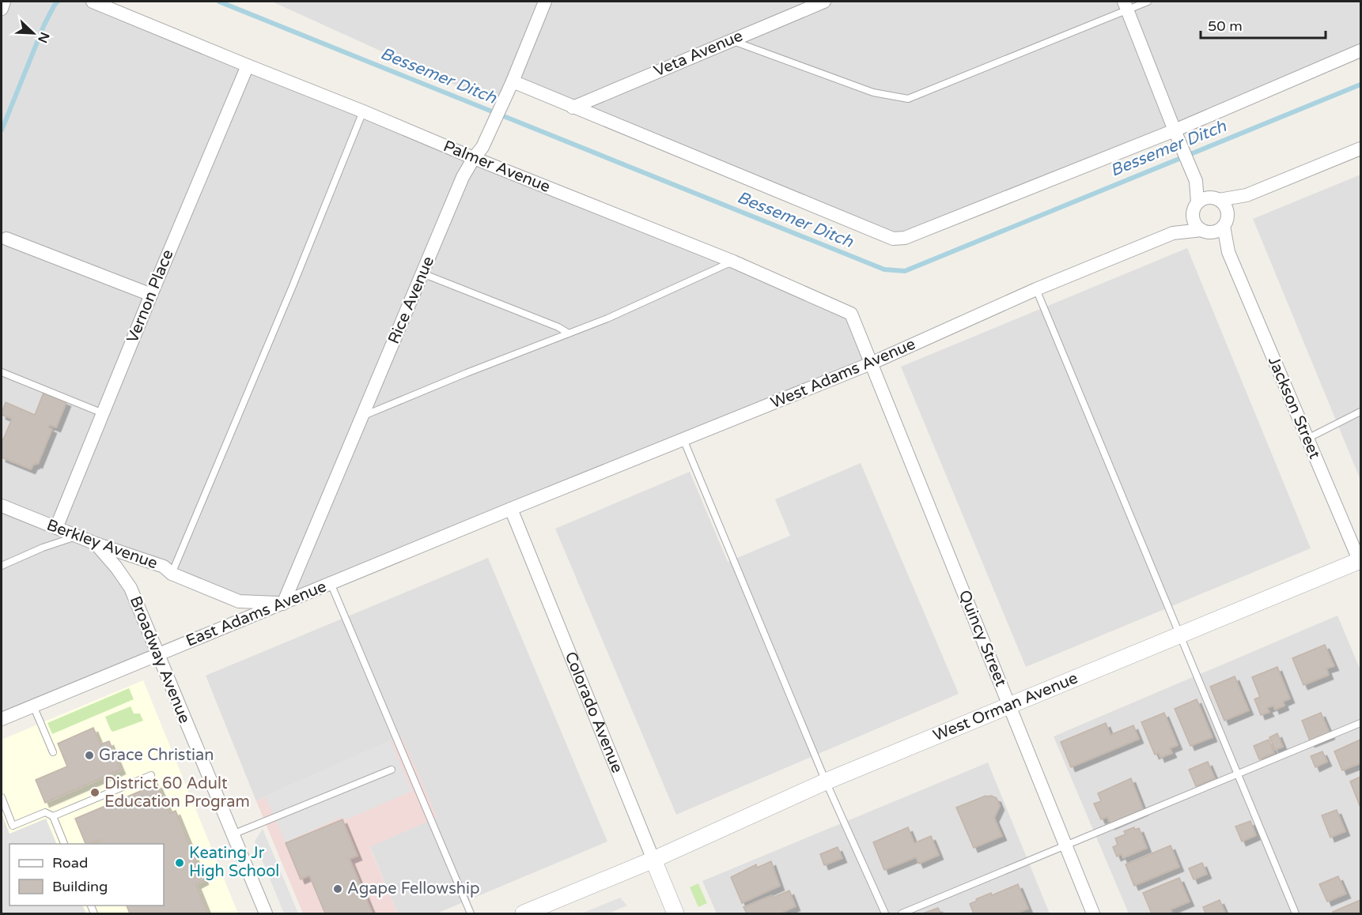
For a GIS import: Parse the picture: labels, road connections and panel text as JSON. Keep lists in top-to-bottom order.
{
  "streets": {
    "street": [
      "Veta Avenue",
      "Palmer Avenue",
      "Vernon Place",
      "Rice Avenue",
      "West Adams Avenue",
      "Jackson Street",
      "Berkley Avenue",
      "East Adams Avenue",
      "Quincy Street",
      "Broadway Avenue",
      "West Orman Avenue",
      "Colorado Avenue"
    ]
  },
  "crossings": [
    ["Palmer Avenue", "Vernon Place"],
    ["Palmer Avenue", "Rice Avenue"],
    ["Palmer Avenue", "West Adams Avenue"],
    ["Palmer Avenue", "Quincy Street"],
    ["Vernon Place", "Berkley Avenue"],
    ["Rice Avenue", "Berkley Avenue"],
    ["Rice Avenue", "East Adams Avenue"],
    ["West Adams Avenue", "Jackson Street"],
    ["West Adams Avenue", "East Adams Avenue"],
    ["West Adams Avenue", "Quincy Street"],
    ["West Adams Avenue", "Colorado Avenue"],
    ["Jackson Street", "West Orman Avenue"],
    ["Berkley Avenue", "East Adams Avenue"],
    ["Berkley Avenue", "Broadway Avenue"],
    ["East Adams Avenue", "Broadway Avenue"],
    ["East Adams Avenue", "Colorado Avenue"],
    ["Quincy Street", "West Orman Avenue"],
    ["West Orman Avenue", "Colorado Avenue"]
  ],
  "water": ["Bessemer Ditch"],
  "places": [
    "Grace Christian",
    "District 60 Adult Education Program",
    "Keating Jr High School",
    "Agape Fellowship"
  ],
  "legend": ["Road", "Building"],
  "scale_bar": "50 m",
  "north": "bottom right"
}
